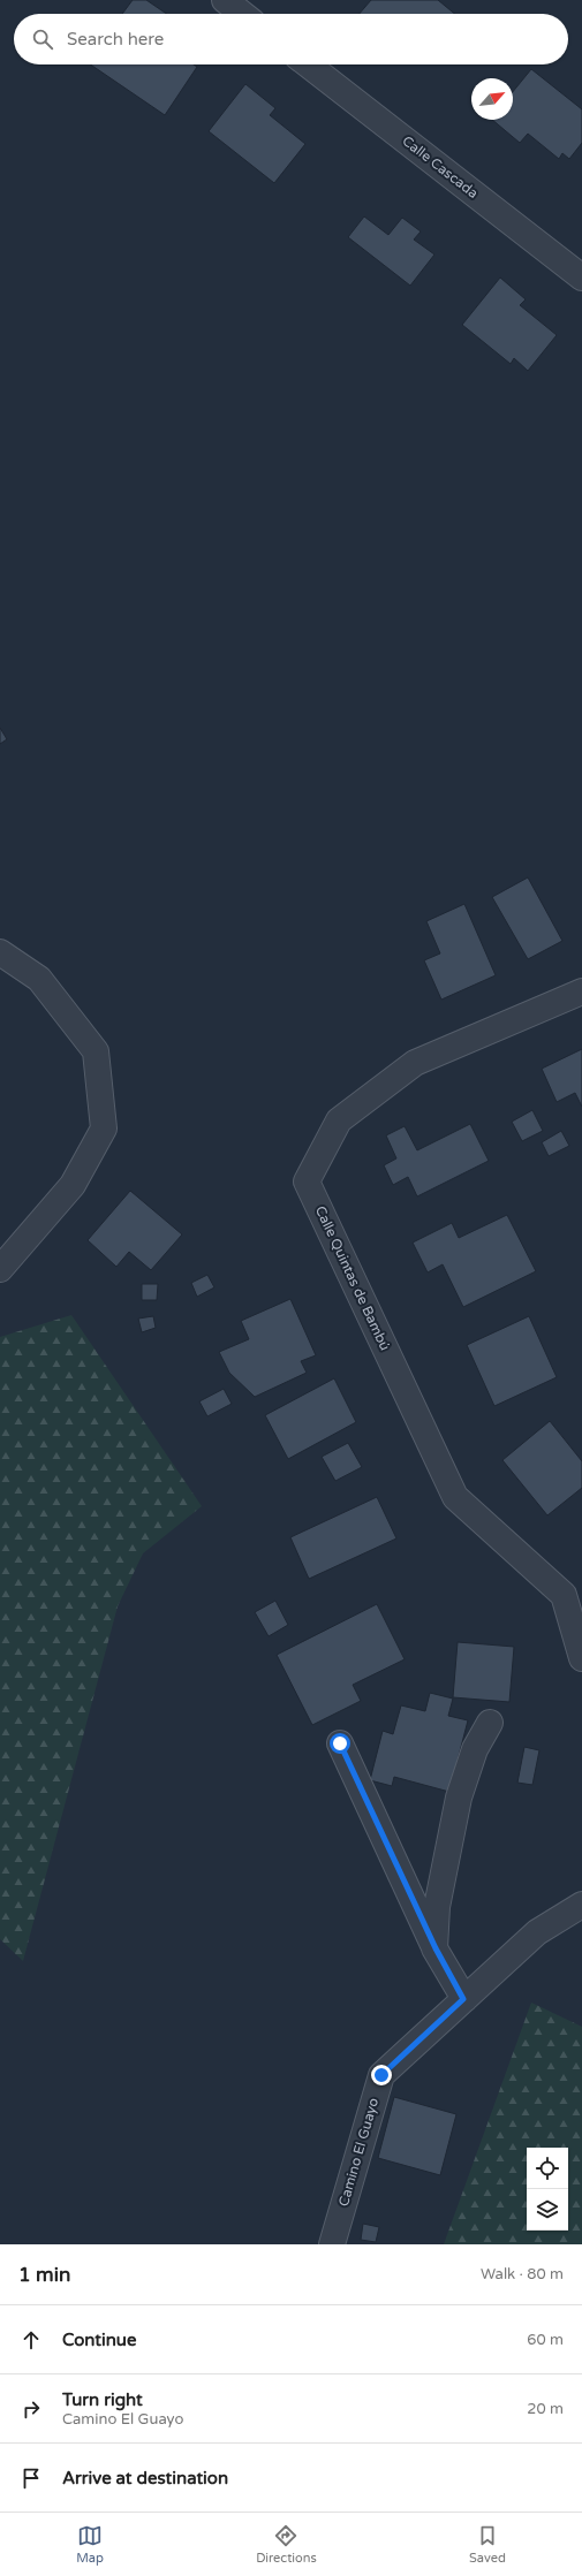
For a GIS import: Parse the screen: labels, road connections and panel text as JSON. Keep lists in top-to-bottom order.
{
  "streets": {
    "street": ["Calle Cascada", "Calle Quintas de Bambú", "Camino El Guayo"]
  },
  "north": "top right",
  "page": {
    "search": "Search here",
    "heading": ["1 min", "Walk · 80 m"],
    "list": [
      ["Continue", "60 m"],
      ["Turn right", "Camino El Guayo", "20 m"],
      "Arrive at destination"
    ],
    "nav": ["Map", "Directions", "Saved"]
  }
}
